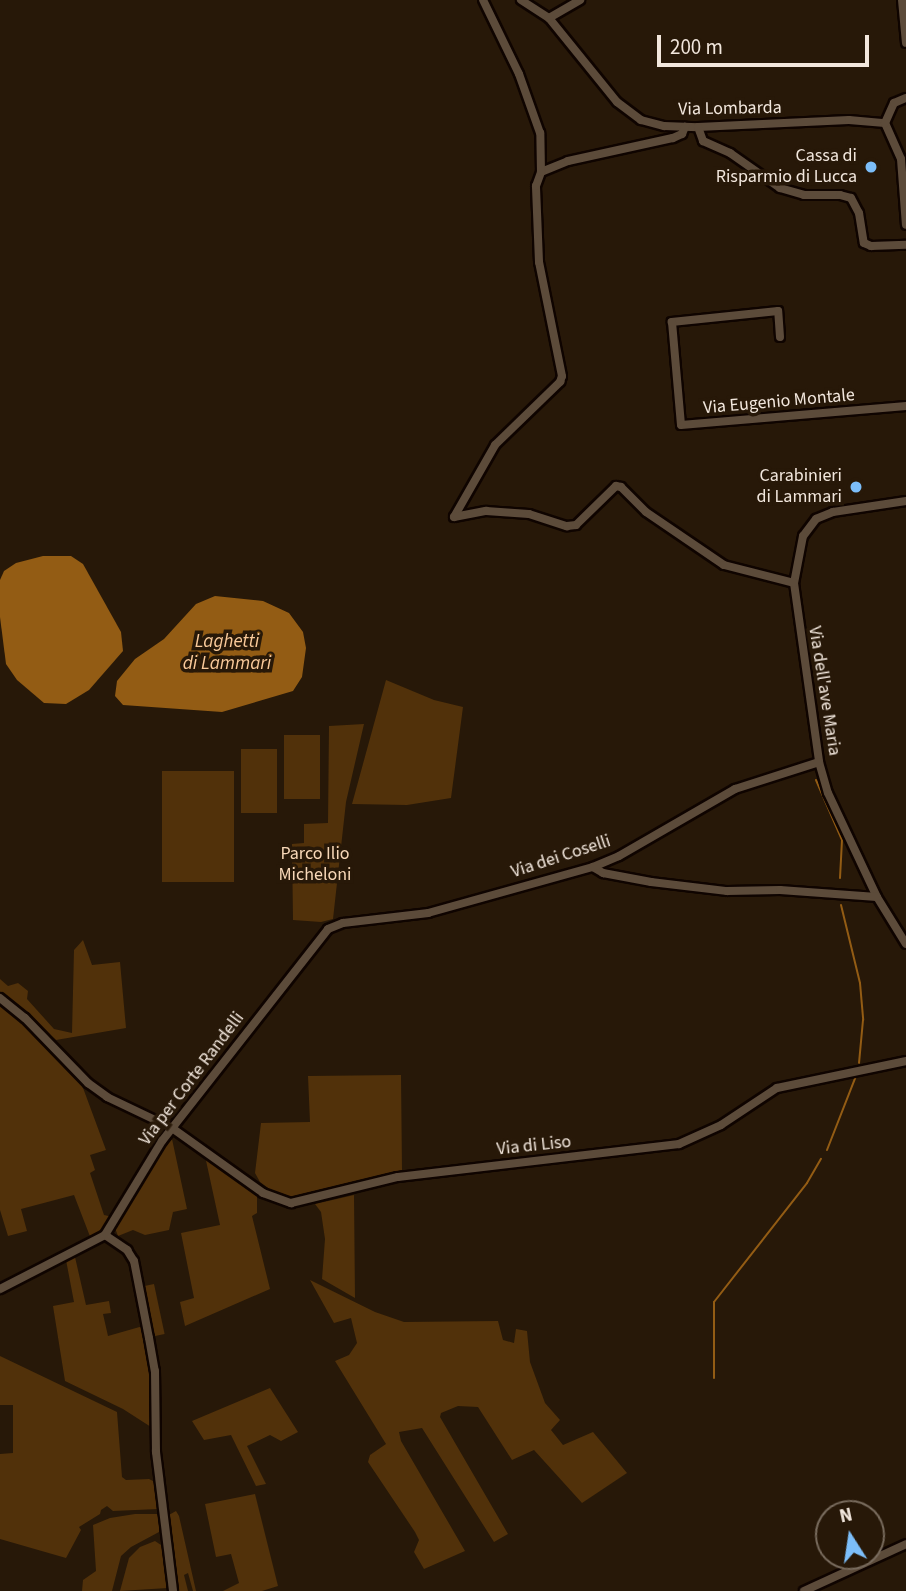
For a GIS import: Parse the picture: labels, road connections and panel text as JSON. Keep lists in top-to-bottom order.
{
  "streets": {
    "street": [
      "Via Lombarda",
      "Via Eugenio Montale",
      "Via dell'ave Maria",
      "Via dei Coselli",
      "Via per Corte Randelli",
      "Via di Liso"
    ]
  },
  "crossings": [
    ["Via dell'ave Maria", "Via dei Coselli"],
    ["Via dei Coselli", "Via per Corte Randelli"],
    ["Via per Corte Randelli", "Via di Liso"]
  ],
  "water": ["Laghetti di Lammari"],
  "parks": ["Parco Ilio Micheloni"],
  "places": ["Cassa di Risparmio di Lucca", "Carabinieri di Lammari"],
  "scale_bar": "200 m",
  "north": "top"
}
